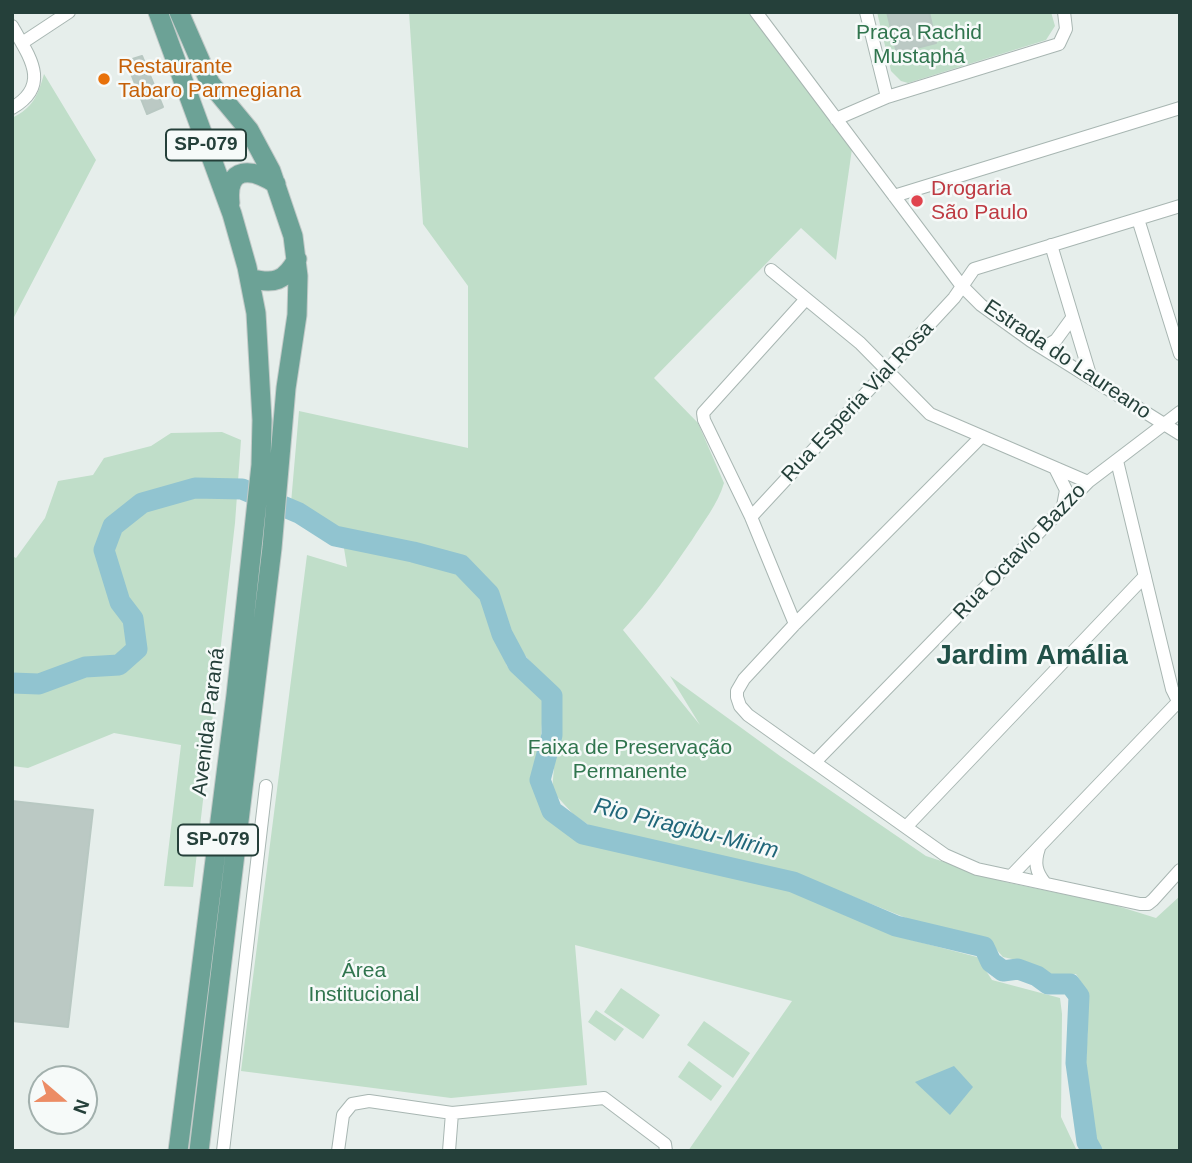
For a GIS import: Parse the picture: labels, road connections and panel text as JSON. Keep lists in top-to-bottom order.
{
  "streets": {
    "main road": ["SP-079", "Avenida Paraná"],
    "street": ["Estrada do Laureano", "Rua Esperia Vial Rosa", "Rua Octavio Bazzo"]
  },
  "crossings": [
    ["SP-079", "Avenida Paraná"],
    ["Estrada do Laureano", "Rua Esperia Vial Rosa"],
    ["Estrada do Laureano", "Rua Octavio Bazzo"]
  ],
  "districts": ["Jardim Amália"],
  "water": ["Rio Piragibu-Mirim"],
  "parks": ["Praça Rachid Mustaphá", "Faixa de Preservação Permanente", "Área Institucional"],
  "places": ["Restaurante Tabaro Parmegiana", "Drogaria São Paulo"],
  "north": "right"
}
